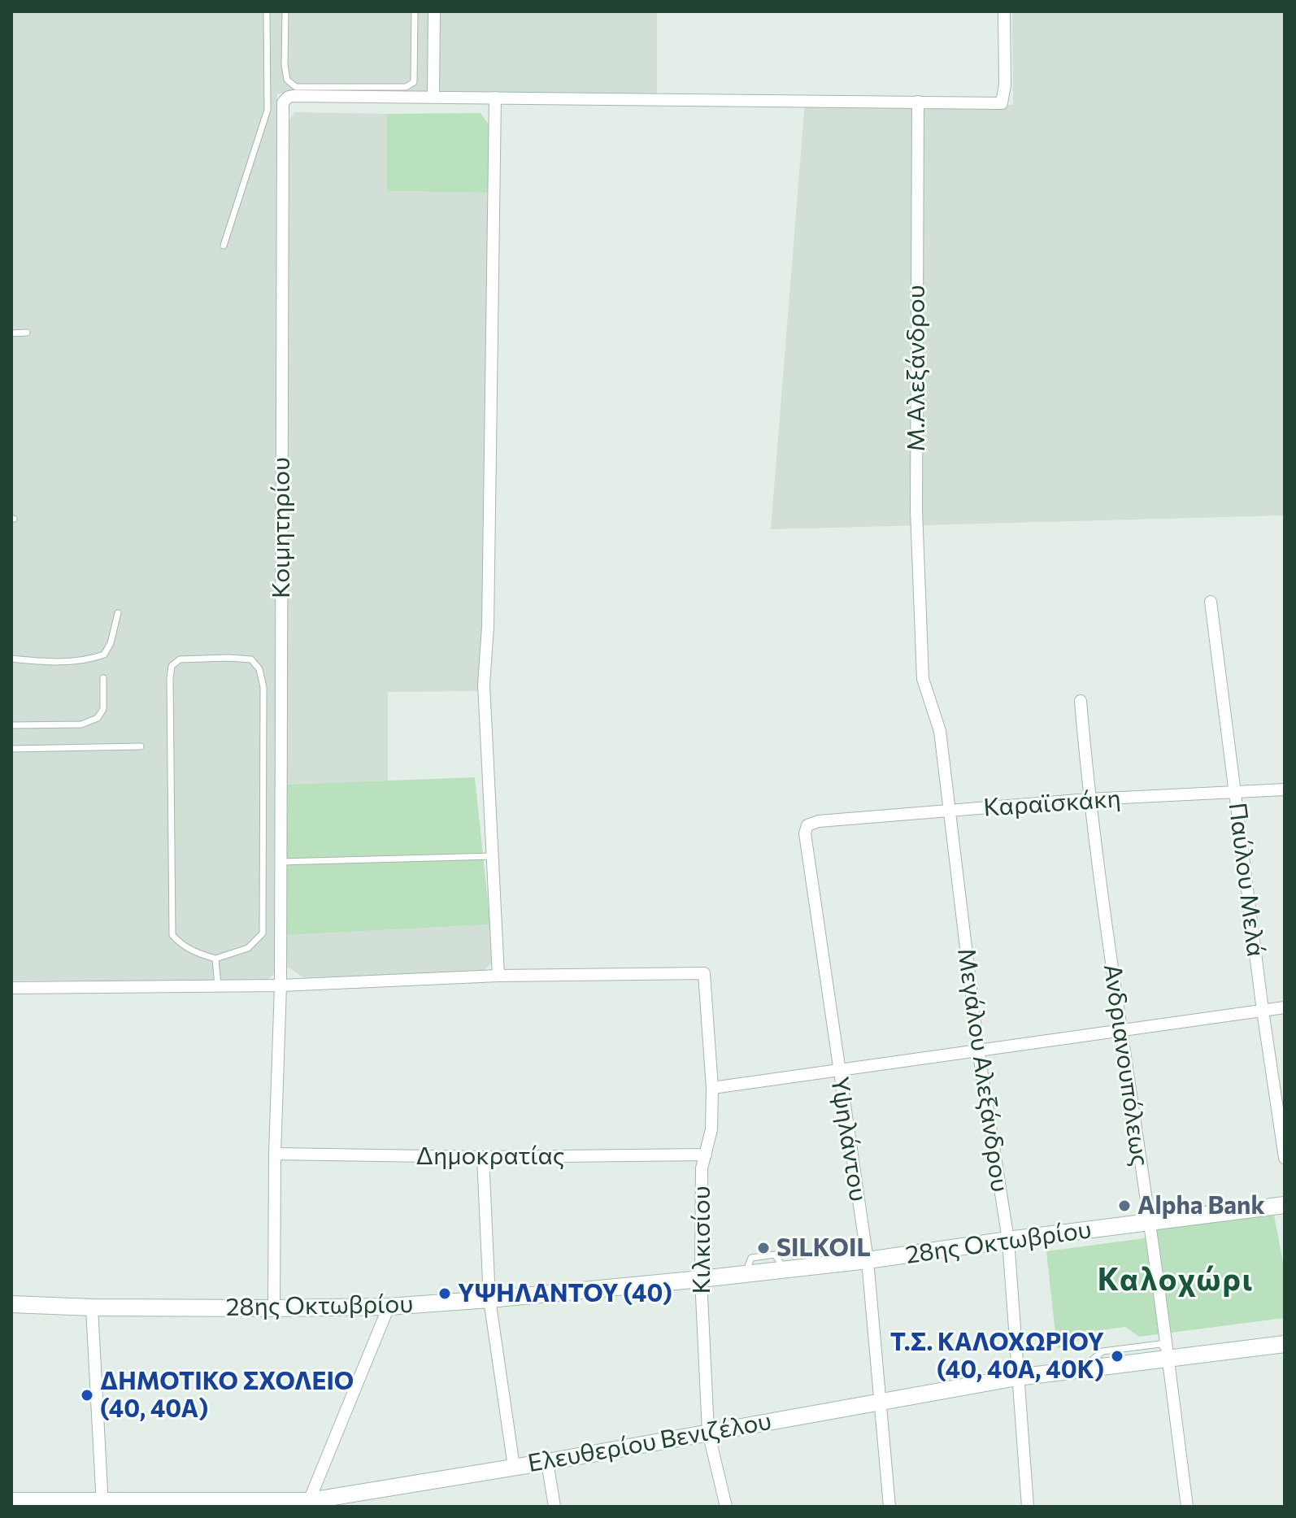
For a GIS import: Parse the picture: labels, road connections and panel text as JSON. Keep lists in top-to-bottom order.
{
  "streets": {
    "main road": ["28ης Οκτωβρίου", "Ελευθερίου Βενιζέλου"],
    "street": [
      "Μ.Αλεξάνδρου",
      "Κοιμητηρίου",
      "Καραϊσκάκη",
      "Παύλου Μελά",
      "Ανδριανουπόλεως",
      "Μεγάλου Αλεξάνδρου",
      "Υψηλάντου",
      "Δημοκρατίας",
      "Κιλκισίου"
    ]
  },
  "crossings": [
    ["Μ.Αλεξάνδρου", "Μεγάλου Αλεξάνδρου"],
    ["Κοιμητηρίου", "Δημοκρατίας"],
    ["Κοιμητηρίου", "28ης Οκτωβρίου"],
    ["Καραϊσκάκη", "Παύλου Μελά"],
    ["Καραϊσκάκη", "Ανδριανουπόλεως"],
    ["Καραϊσκάκη", "Μεγάλου Αλεξάνδρου"],
    ["Καραϊσκάκη", "Υψηλάντου"],
    ["Ανδριανουπόλεως", "28ης Οκτωβρίου"],
    ["Ανδριανουπόλεως", "Ελευθερίου Βενιζέλου"],
    ["Μεγάλου Αλεξάνδρου", "28ης Οκτωβρίου"],
    ["Μεγάλου Αλεξάνδρου", "Ελευθερίου Βενιζέλου"],
    ["Υψηλάντου", "28ης Οκτωβρίου"],
    ["Υψηλάντου", "Ελευθερίου Βενιζέλου"],
    ["Δημοκρατίας", "Κιλκισίου"],
    ["Κιλκισίου", "28ης Οκτωβρίου"],
    ["Κιλκισίου", "Ελευθερίου Βενιζέλου"]
  ],
  "districts": ["Καλοχώρι"],
  "places": [
    "Alpha Bank",
    "SILKOIL",
    "ΥΨΗΛΑΝΤΟΥ (40)",
    "Τ.Σ. ΚΑΛΟΧΩΡΙΟΥ (40, 40Α, 40Κ)",
    "ΔΗΜΟΤΙΚΟ ΣΧΟΛΕΙΟ (40, 40Α)"
  ]
}
